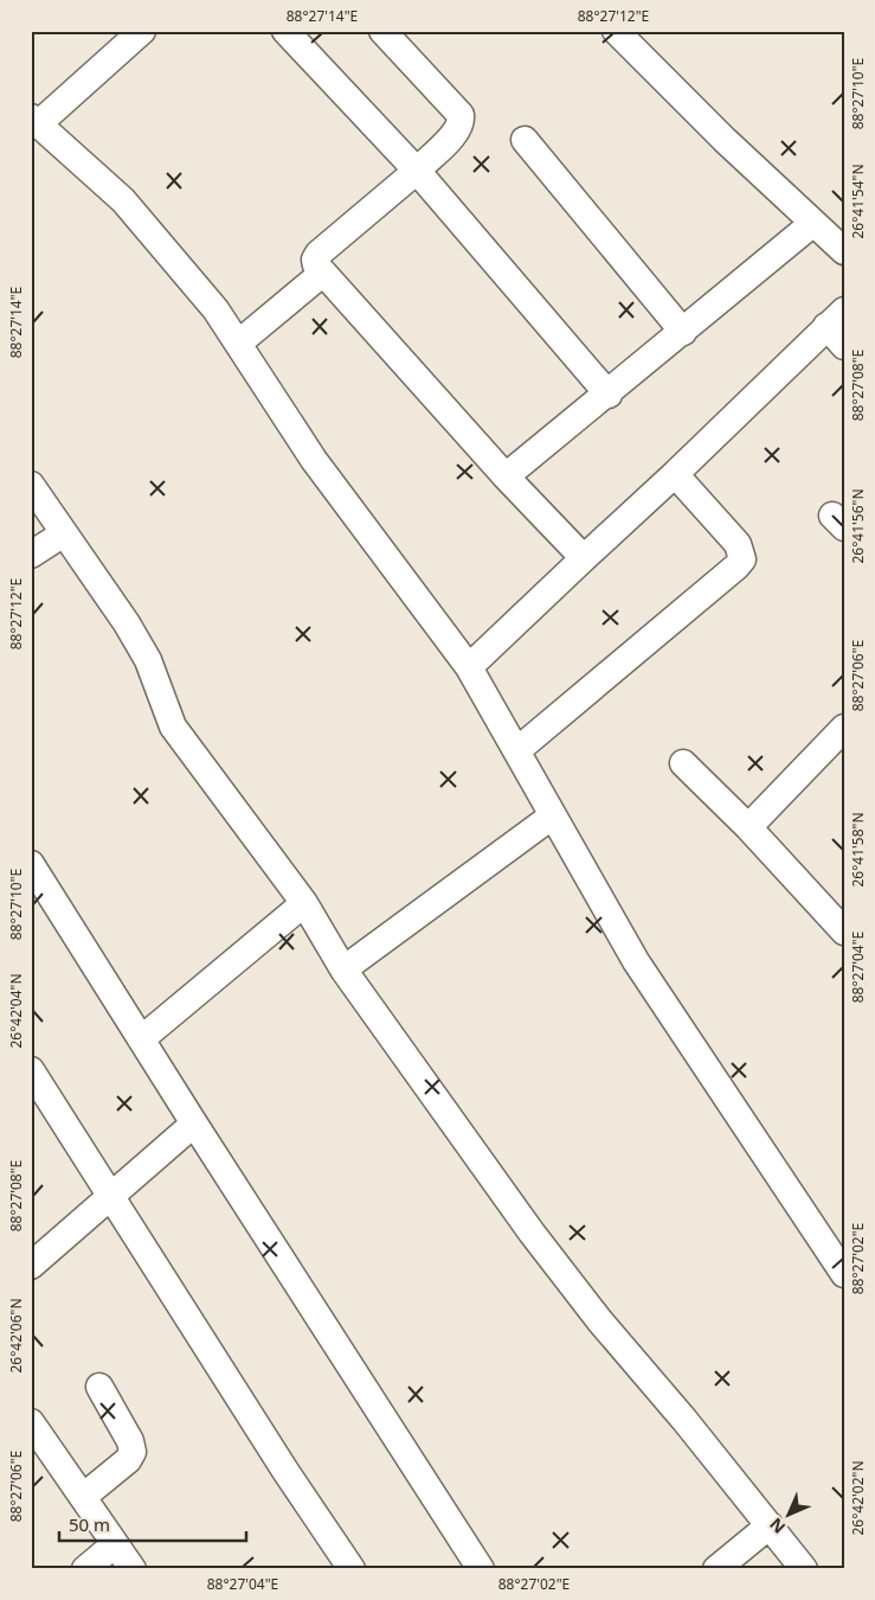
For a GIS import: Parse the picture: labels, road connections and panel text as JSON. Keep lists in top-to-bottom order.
{
  "scale_bar": "50 m",
  "north": "bottom left",
  "coordinates": [
    "88°27'14\"E",
    "88°27'12\"E",
    "88°27'10\"E",
    "26°41'54\"N",
    "88°27'08\"E",
    "26°41'56\"N",
    "88°27'06\"E",
    "26°41'58\"N",
    "88°27'04\"E",
    "26°42'04\"N",
    "88°27'02\"E",
    "26°42'06\"N",
    "26°42'02\"N"
  ]
}
